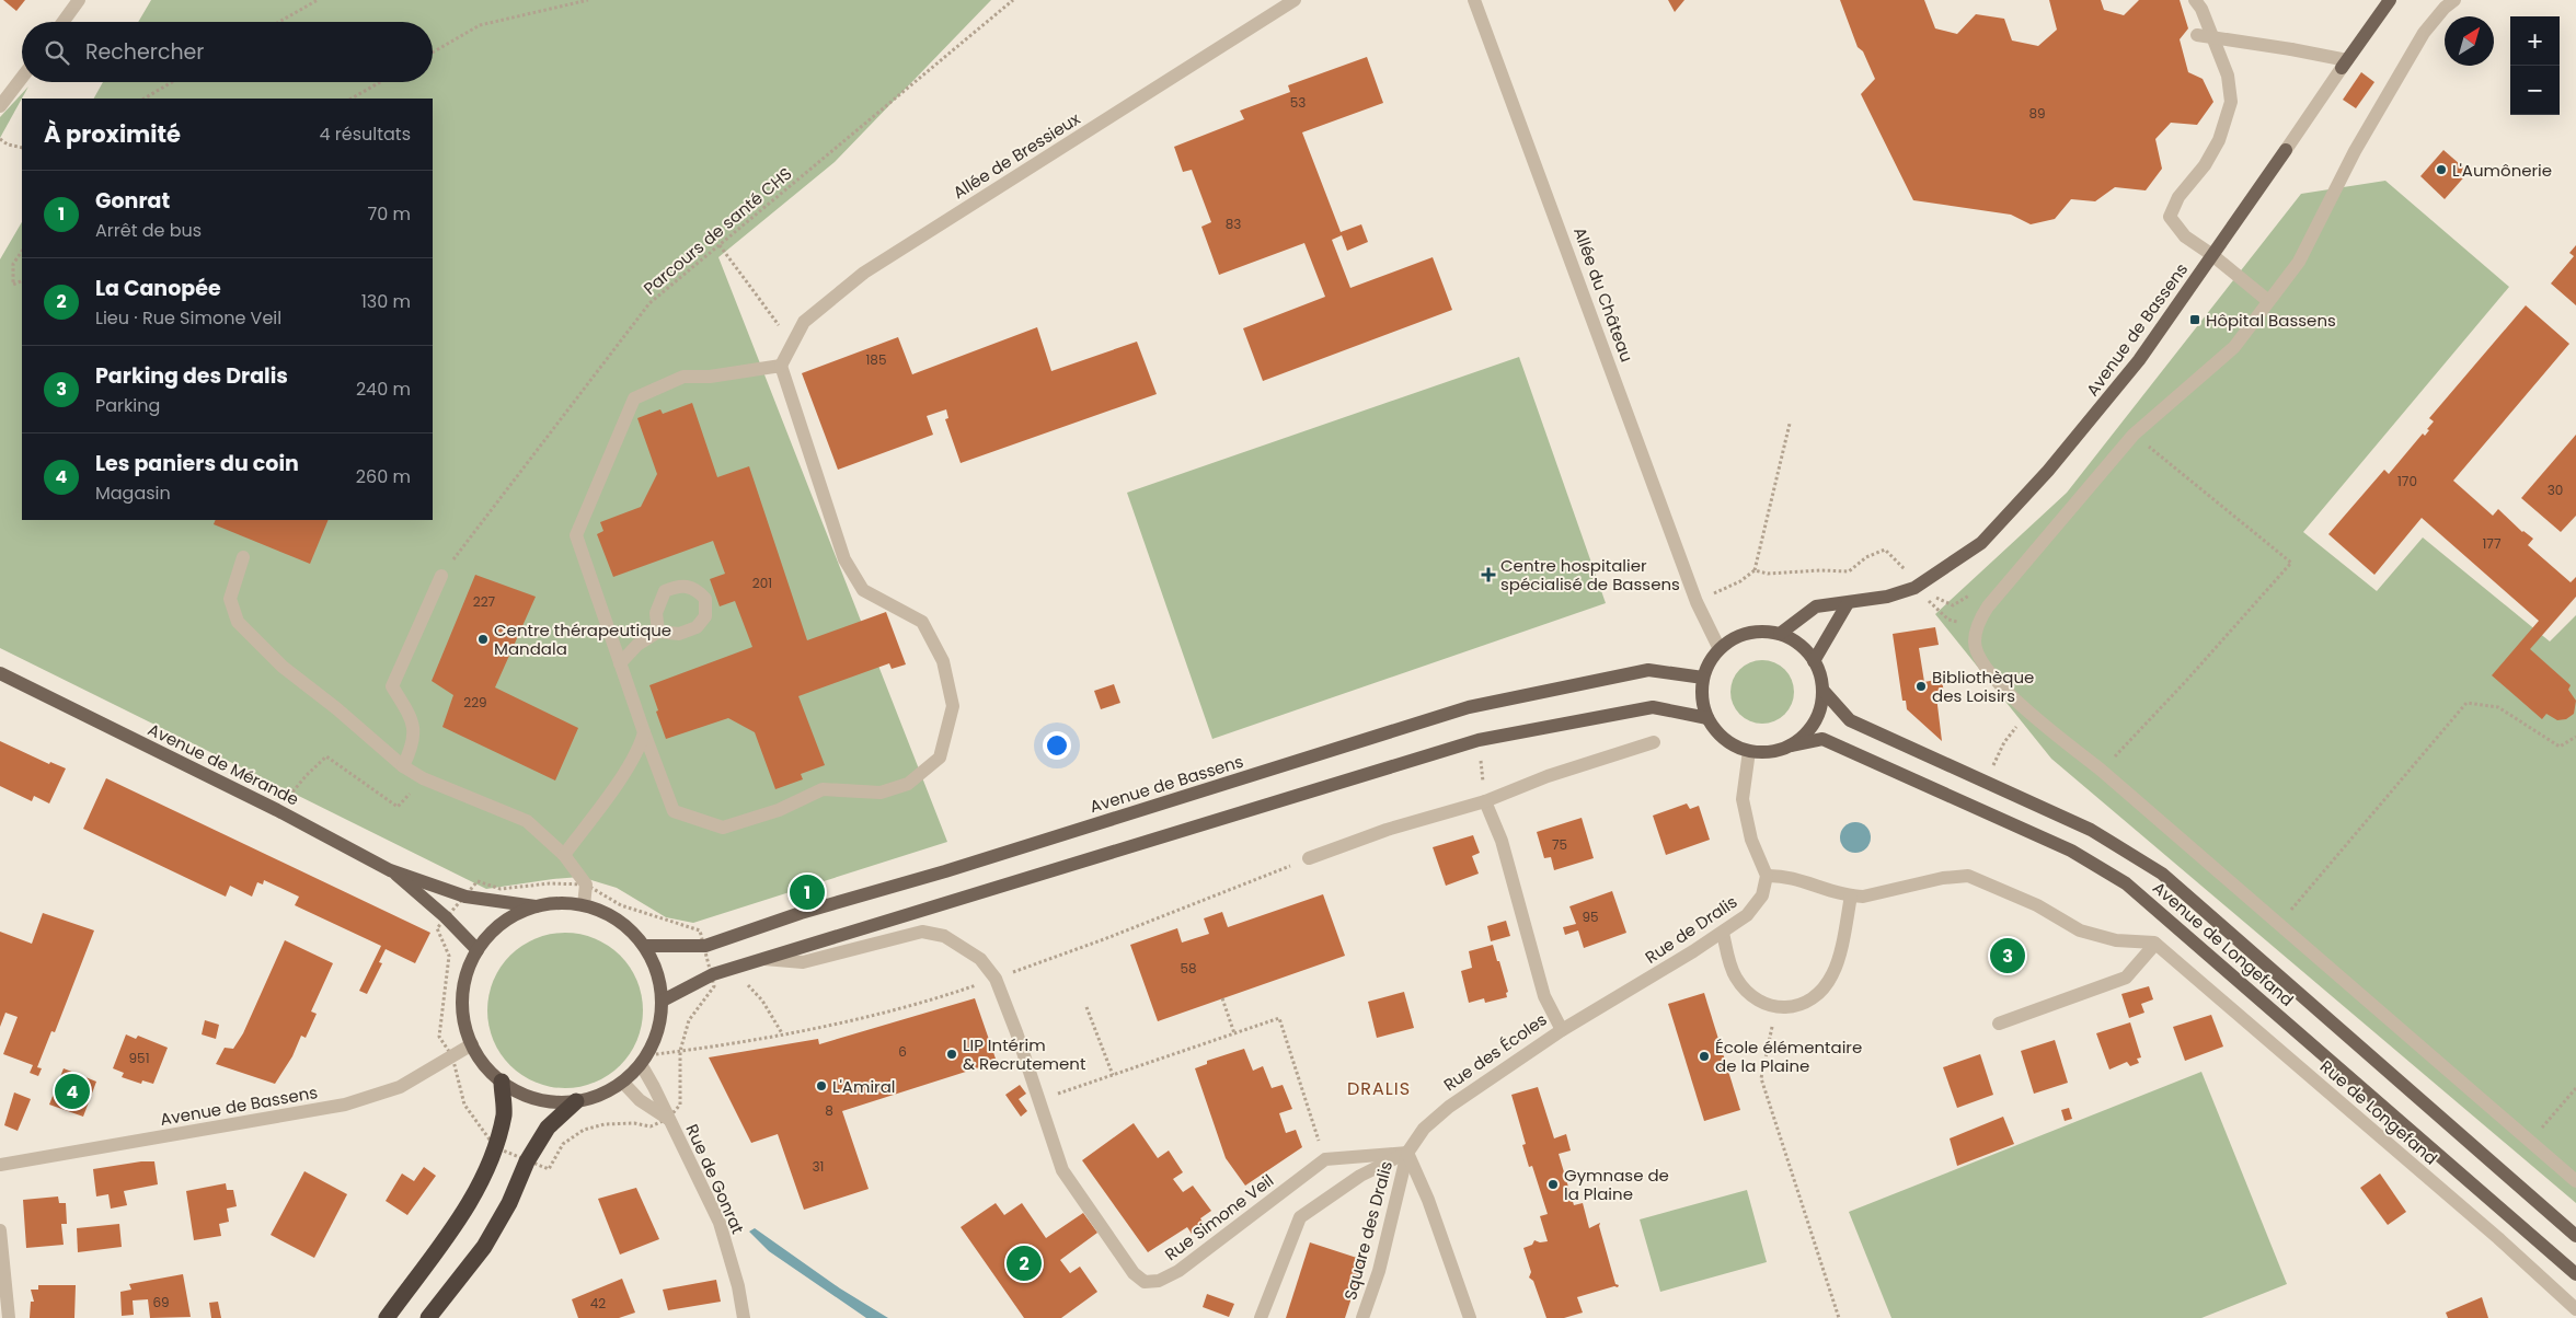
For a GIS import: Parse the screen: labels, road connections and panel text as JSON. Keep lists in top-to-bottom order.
{
  "streets": {
    "main road": ["Avenue de Bassens", "Avenue de Mérande", "Avenue de Longefand"],
    "street": [
      "Allée de Bressieux",
      "Allée du Château",
      "Rue de Dralis",
      "Rue des Écoles",
      "Rue de Longefand",
      "Rue de Gonrat",
      "Rue Simone Veil",
      "Square des Dralis"
    ],
    "path": ["Parcours de santé CHS"]
  },
  "crossings": [
    ["Allée du Château", "Avenue de Bassens"],
    ["Allée du Château", "Avenue de Longefand"],
    ["Avenue de Bassens", "Avenue de Longefand"],
    ["Rue de Dralis", "Rue des Écoles"],
    ["Rue des Écoles", "Square des Dralis"]
  ],
  "districts": ["DRALIS"],
  "places": {
    "other": [
      "L'Aumônerie",
      "Centre thérapeutique Mandala",
      "Bibliothèque des Loisirs",
      "LIP Intérim & Recrutement",
      "École élémentaire de la Plaine",
      "L'Amiral",
      "Gymnase de la Plaine"
    ],
    "transit": ["Hôpital Bassens"],
    "health": ["Centre hospitalier spécialisé de Bassens"]
  },
  "house_numbers": [
    "53",
    "89",
    "83",
    "185",
    "170",
    "30",
    "177",
    "201",
    "227",
    "229",
    "75",
    "95",
    "58",
    "6",
    "951",
    "8",
    "31",
    "69",
    "42"
  ],
  "north": "top right",
  "page": {
    "map_buttons": ["+", "−"],
    "search": "Rechercher",
    "heading": ["À proximité", "4 résultats"],
    "list": [
      {
        "mark": "1",
        "name": "Gonrat",
        "note": "Arrêt de bus",
        "value": "70 m"
      },
      {
        "mark": "2",
        "name": "La Canopée",
        "note": "Lieu · Rue Simone Veil",
        "value": "130 m"
      },
      {
        "mark": "3",
        "name": "Parking des Dralis",
        "note": "Parking",
        "value": "240 m"
      },
      {
        "mark": "4",
        "name": "Les paniers du coin",
        "note": "Magasin",
        "value": "260 m"
      }
    ],
    "pins": [
      "1",
      "3",
      "4",
      "2"
    ]
  }
}
